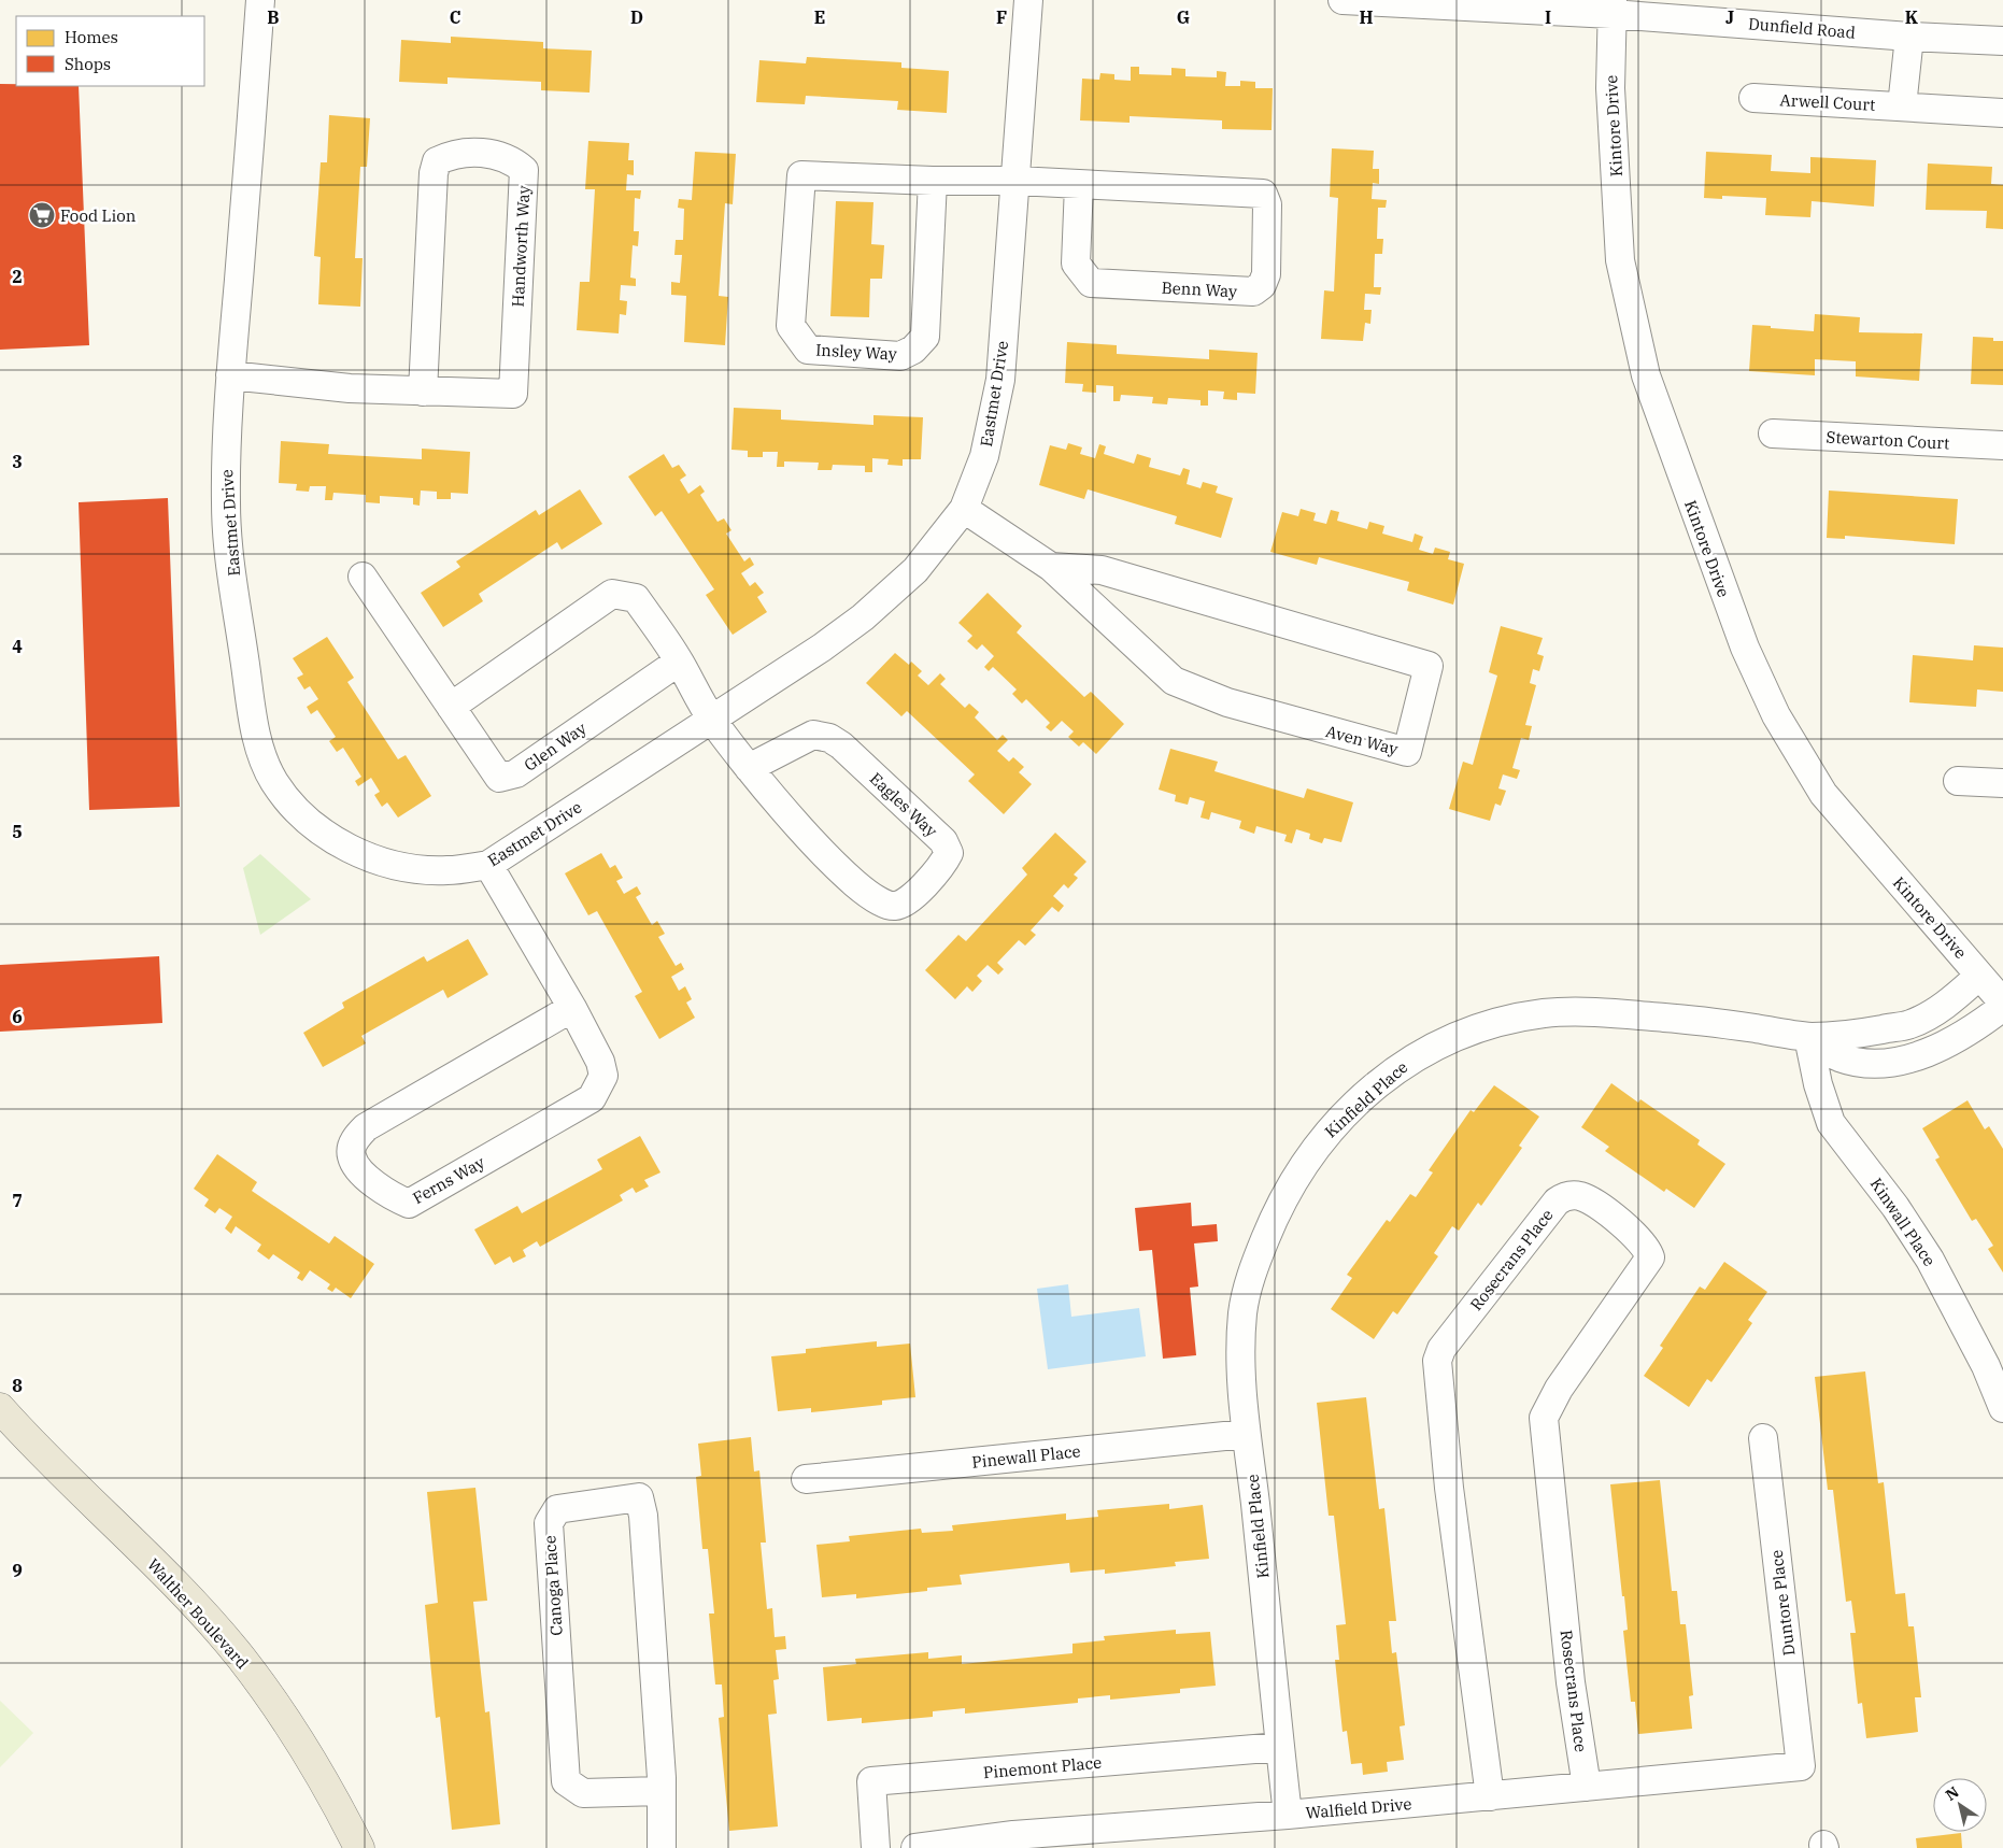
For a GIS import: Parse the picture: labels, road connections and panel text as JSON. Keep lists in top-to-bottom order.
{
  "streets": {
    "main road": ["Walther Boulevard"],
    "street": [
      "Dunfield Road",
      "Arwell Court",
      "Kintore Drive",
      "Handworth Way",
      "Benn Way",
      "Insley Way",
      "Eastmet Drive",
      "Stewarton Court",
      "Aven Way",
      "Glen Way",
      "Eagles Way",
      "Kinfield Place",
      "Ferns Way",
      "Kinwall Place",
      "Rosecrans Place",
      "Pinewall Place",
      "Canoga Place",
      "Duntore Place",
      "Pinemont Place",
      "Walfield Drive"
    ]
  },
  "crossings": [
    ["Dunfield Road", "Kintore Drive"],
    ["Kintore Drive", "Kinfield Place"],
    ["Handworth Way", "Eastmet Drive"],
    ["Benn Way", "Insley Way"],
    ["Benn Way", "Eastmet Drive"],
    ["Insley Way", "Eastmet Drive"],
    ["Eastmet Drive", "Aven Way"],
    ["Eastmet Drive", "Eagles Way"],
    ["Eastmet Drive", "Ferns Way"],
    ["Kinfield Place", "Kinwall Place"],
    ["Kinfield Place", "Pinewall Place"],
    ["Kinfield Place", "Pinemont Place"],
    ["Kinfield Place", "Walfield Drive"],
    ["Rosecrans Place", "Walfield Drive"],
    ["Duntore Place", "Walfield Drive"]
  ],
  "places": {
    "supermarket": ["Food Lion"]
  },
  "legend": ["Homes", "Shops"],
  "north": "top left",
  "grid": {
    "columns": [
      "B",
      "C",
      "D",
      "E",
      "F",
      "G",
      "H",
      "I",
      "J",
      "K"
    ],
    "rows": [
      "2",
      "3",
      "4",
      "5",
      "6",
      "7",
      "8",
      "9"
    ]
  }
}
